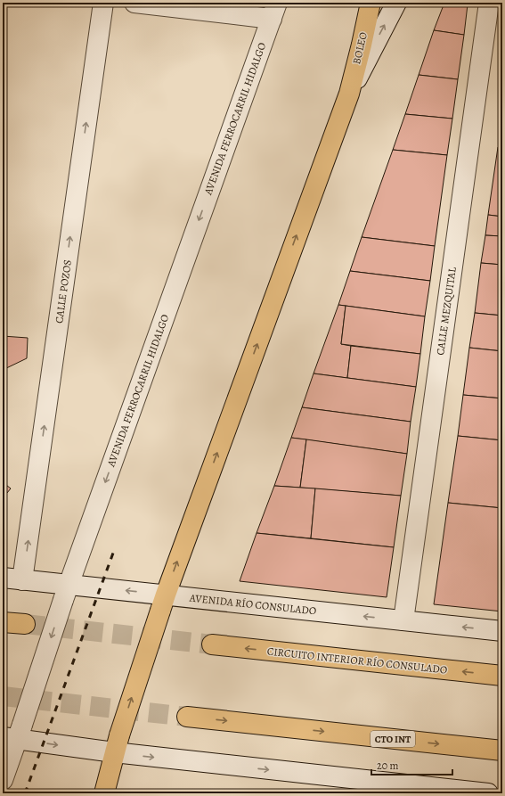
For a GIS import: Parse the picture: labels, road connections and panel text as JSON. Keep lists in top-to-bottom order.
{
  "streets": {
    "main road": ["BOLEO", "CIRCUITO INTERIOR RÍO CONSULADO", "CTO INT"],
    "street": [
      "AVENIDA FERROCARRIL HIDALGO",
      "CALLE POZOS",
      "CALLE MEZQUITAL",
      "AVENIDA RÍO CONSULADO"
    ]
  },
  "crossings": [
    ["AVENIDA FERROCARRIL HIDALGO", "AVENIDA RÍO CONSULADO"],
    ["CALLE POZOS", "AVENIDA RÍO CONSULADO"],
    ["CALLE MEZQUITAL", "AVENIDA RÍO CONSULADO"]
  ],
  "one_way": ["AVENIDA FERROCARRIL HIDALGO", "CALLE POZOS"],
  "scale_bar": "20 m"
}
